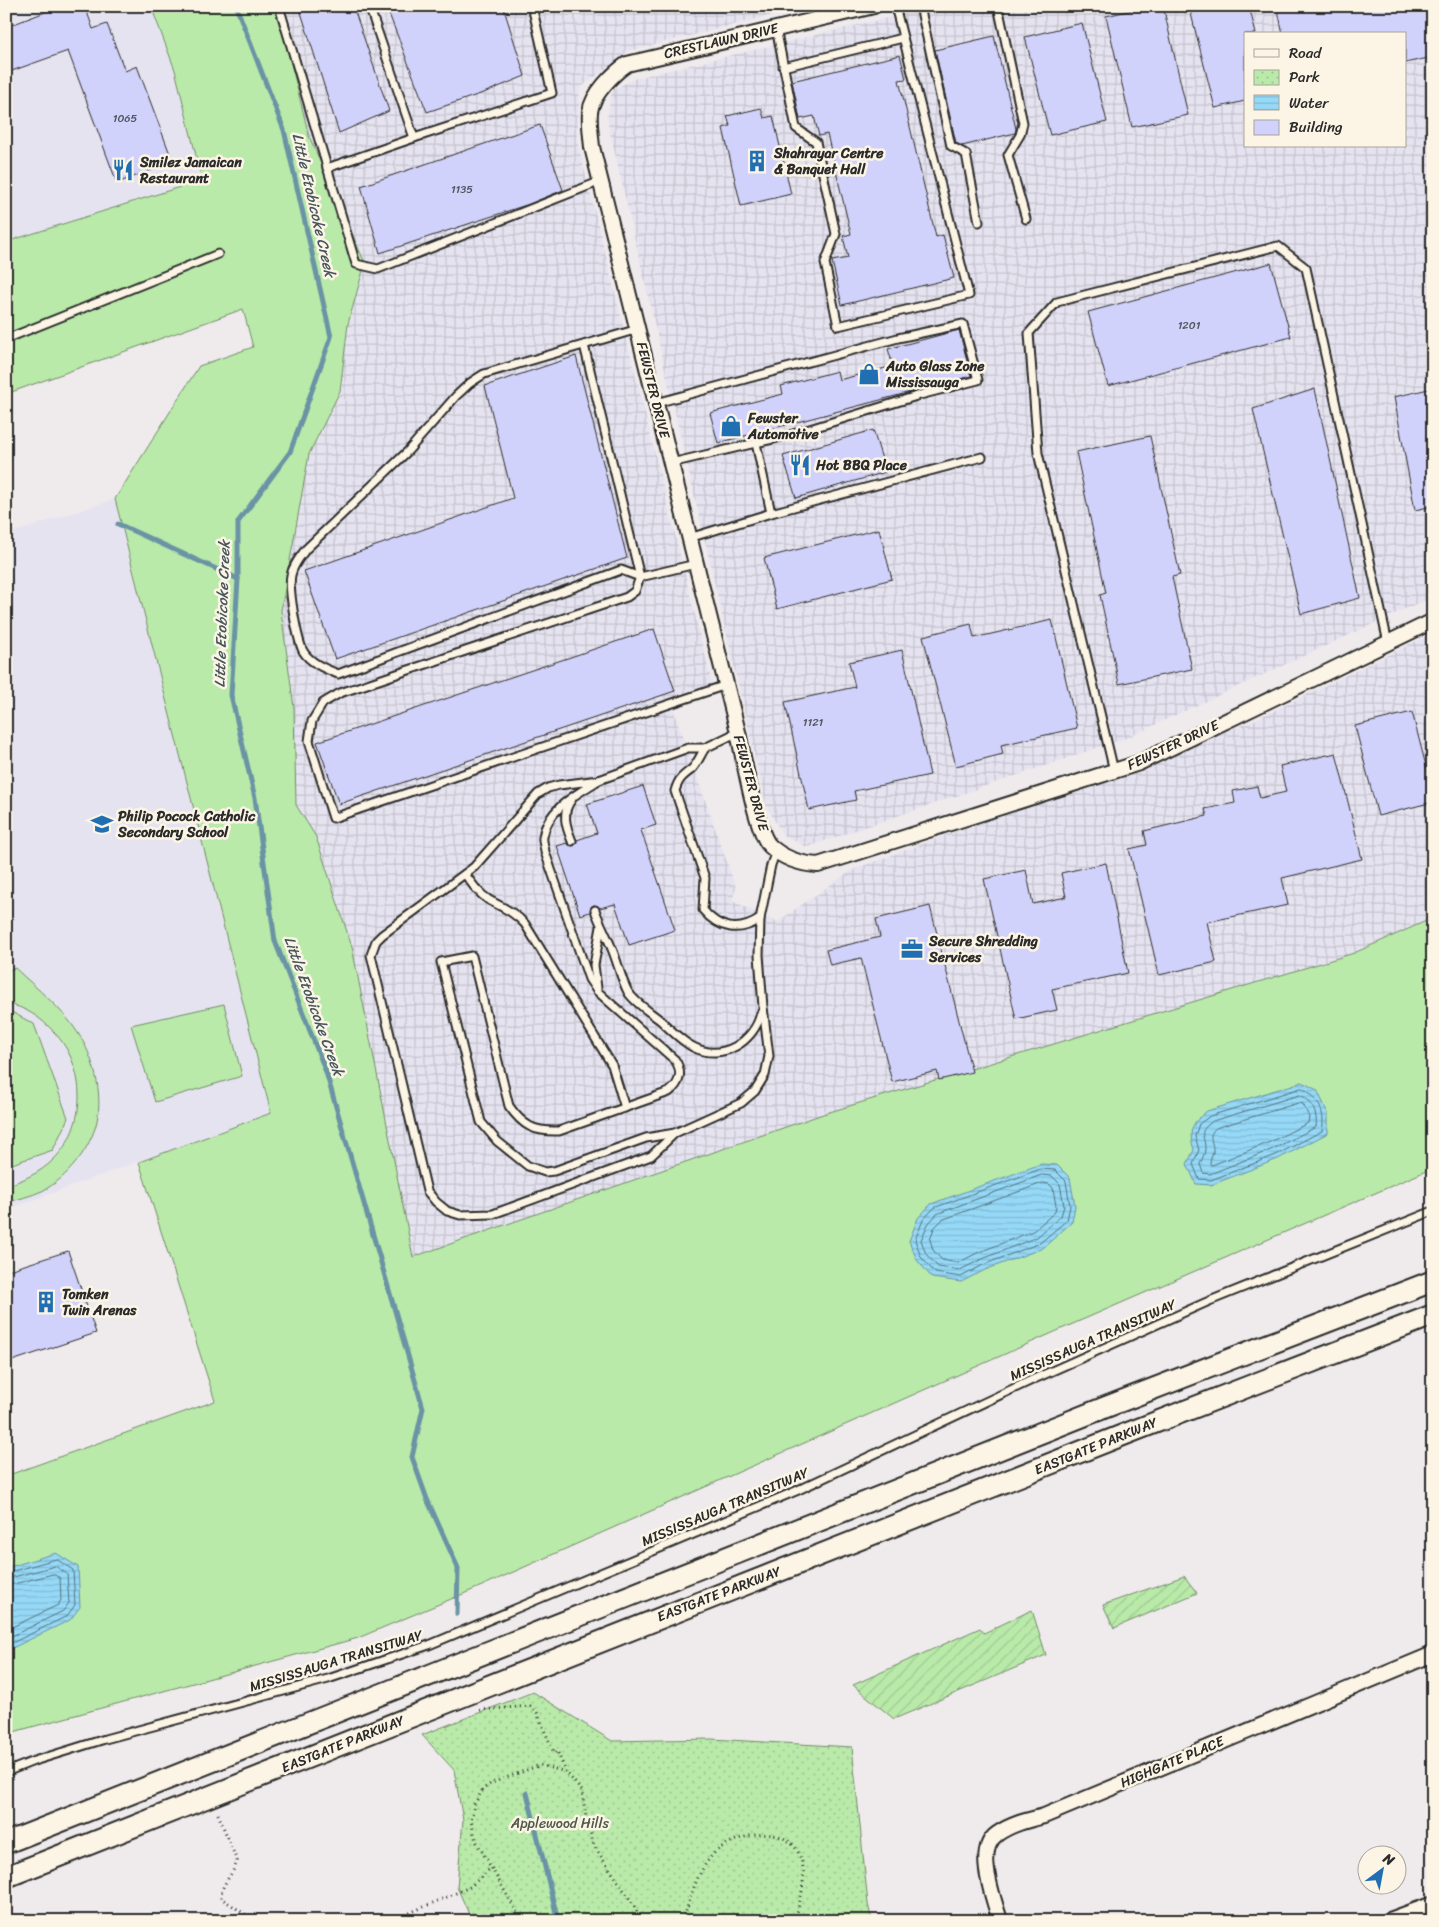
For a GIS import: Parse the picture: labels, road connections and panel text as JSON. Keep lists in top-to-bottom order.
{
  "streets": {
    "main road": ["EASTGATE PARKWAY"],
    "street": ["CRESTLAWN DRIVE", "FEWSTER DRIVE", "HIGHGATE PLACE"],
    "lane": ["MISSISSAUGA TRANSITWAY"]
  },
  "crossings": [
    ["CRESTLAWN DRIVE", "FEWSTER DRIVE"]
  ],
  "water": ["Little Etobicoke Creek"],
  "parks": ["Applewood Hills"],
  "places": {
    "building": ["Shahrayar Centre & Banquet Hall", "Tomken Twin Arenas"],
    "restaurant": ["Smilez Jamaican Restaurant", "Hot BBQ Place"],
    "shop": ["Auto Glass Zone Mississauga", "Fewster Automotive"],
    "school or university": ["Philip Pocock Catholic Secondary School"],
    "office": ["Secure Shredding Services"]
  },
  "house_numbers": [
    "1065",
    "1135",
    "1201",
    "1121"
  ],
  "legend": [
    "Road",
    "Park",
    "Water",
    "Building"
  ],
  "north": "top right"
}
